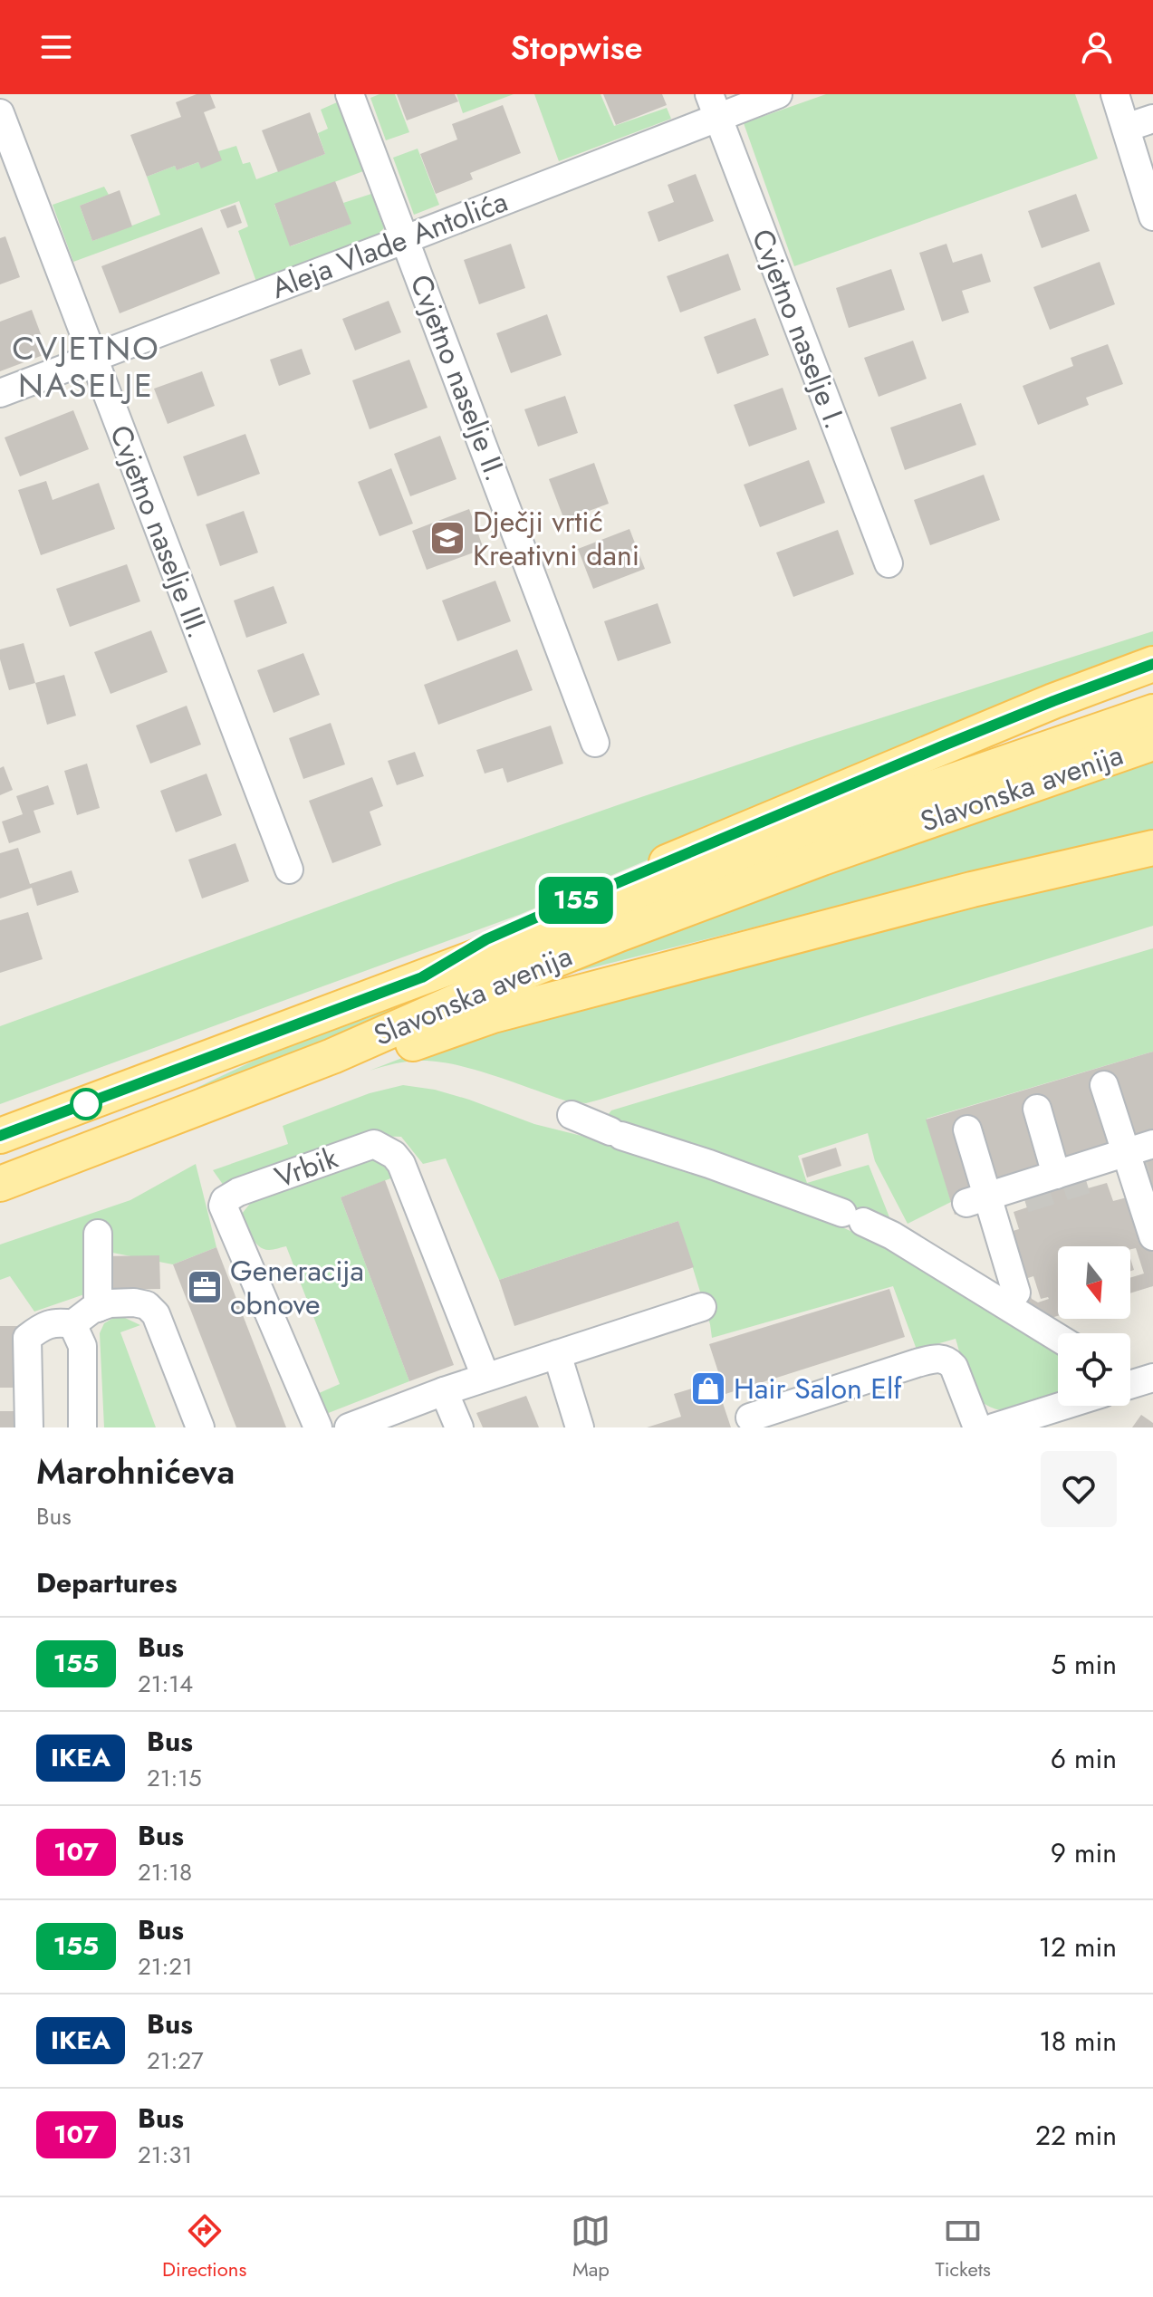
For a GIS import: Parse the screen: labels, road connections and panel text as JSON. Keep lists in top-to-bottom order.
{
  "streets": {
    "main road": ["Slavonska avenija"],
    "street": [
      "Aleja Vlade Antolića",
      "Cvjetno naselje I.",
      "Cvjetno naselje II.",
      "Cvjetno naselje III.",
      "Vrbik"
    ]
  },
  "crossings": [
    ["Aleja Vlade Antolića", "Cvjetno naselje I."],
    ["Aleja Vlade Antolića", "Cvjetno naselje II."],
    ["Aleja Vlade Antolića", "Cvjetno naselje III."]
  ],
  "districts": ["CVJETNO NASELJE"],
  "places": {
    "school or university": ["Dječji vrtić Kreativni dani"],
    "office": ["Generacija obnove"],
    "shop": ["Hair Salon Elf"]
  },
  "lines": ["bus line 155"],
  "north": "bottom",
  "page": {
    "header": "Stopwise",
    "on_map": "155",
    "heading": [
      ["Marohnićeva", "Bus"],
      "Departures"
    ],
    "list": [
      {
        "mark": "155",
        "name": "Bus",
        "note": "21:14",
        "value": "5 min"
      },
      {
        "mark": "IKEA",
        "name": "Bus",
        "note": "21:15",
        "value": "6 min"
      },
      {
        "mark": "107",
        "name": "Bus",
        "note": "21:18",
        "value": "9 min"
      },
      {
        "mark": "155",
        "name": "Bus",
        "note": "21:21",
        "value": "12 min"
      },
      {
        "mark": "IKEA",
        "name": "Bus",
        "note": "21:27",
        "value": "18 min"
      },
      {
        "mark": "107",
        "name": "Bus",
        "note": "21:31",
        "value": "22 min"
      }
    ],
    "tabs": ["Directions", "Map", "Tickets"]
  }
}
